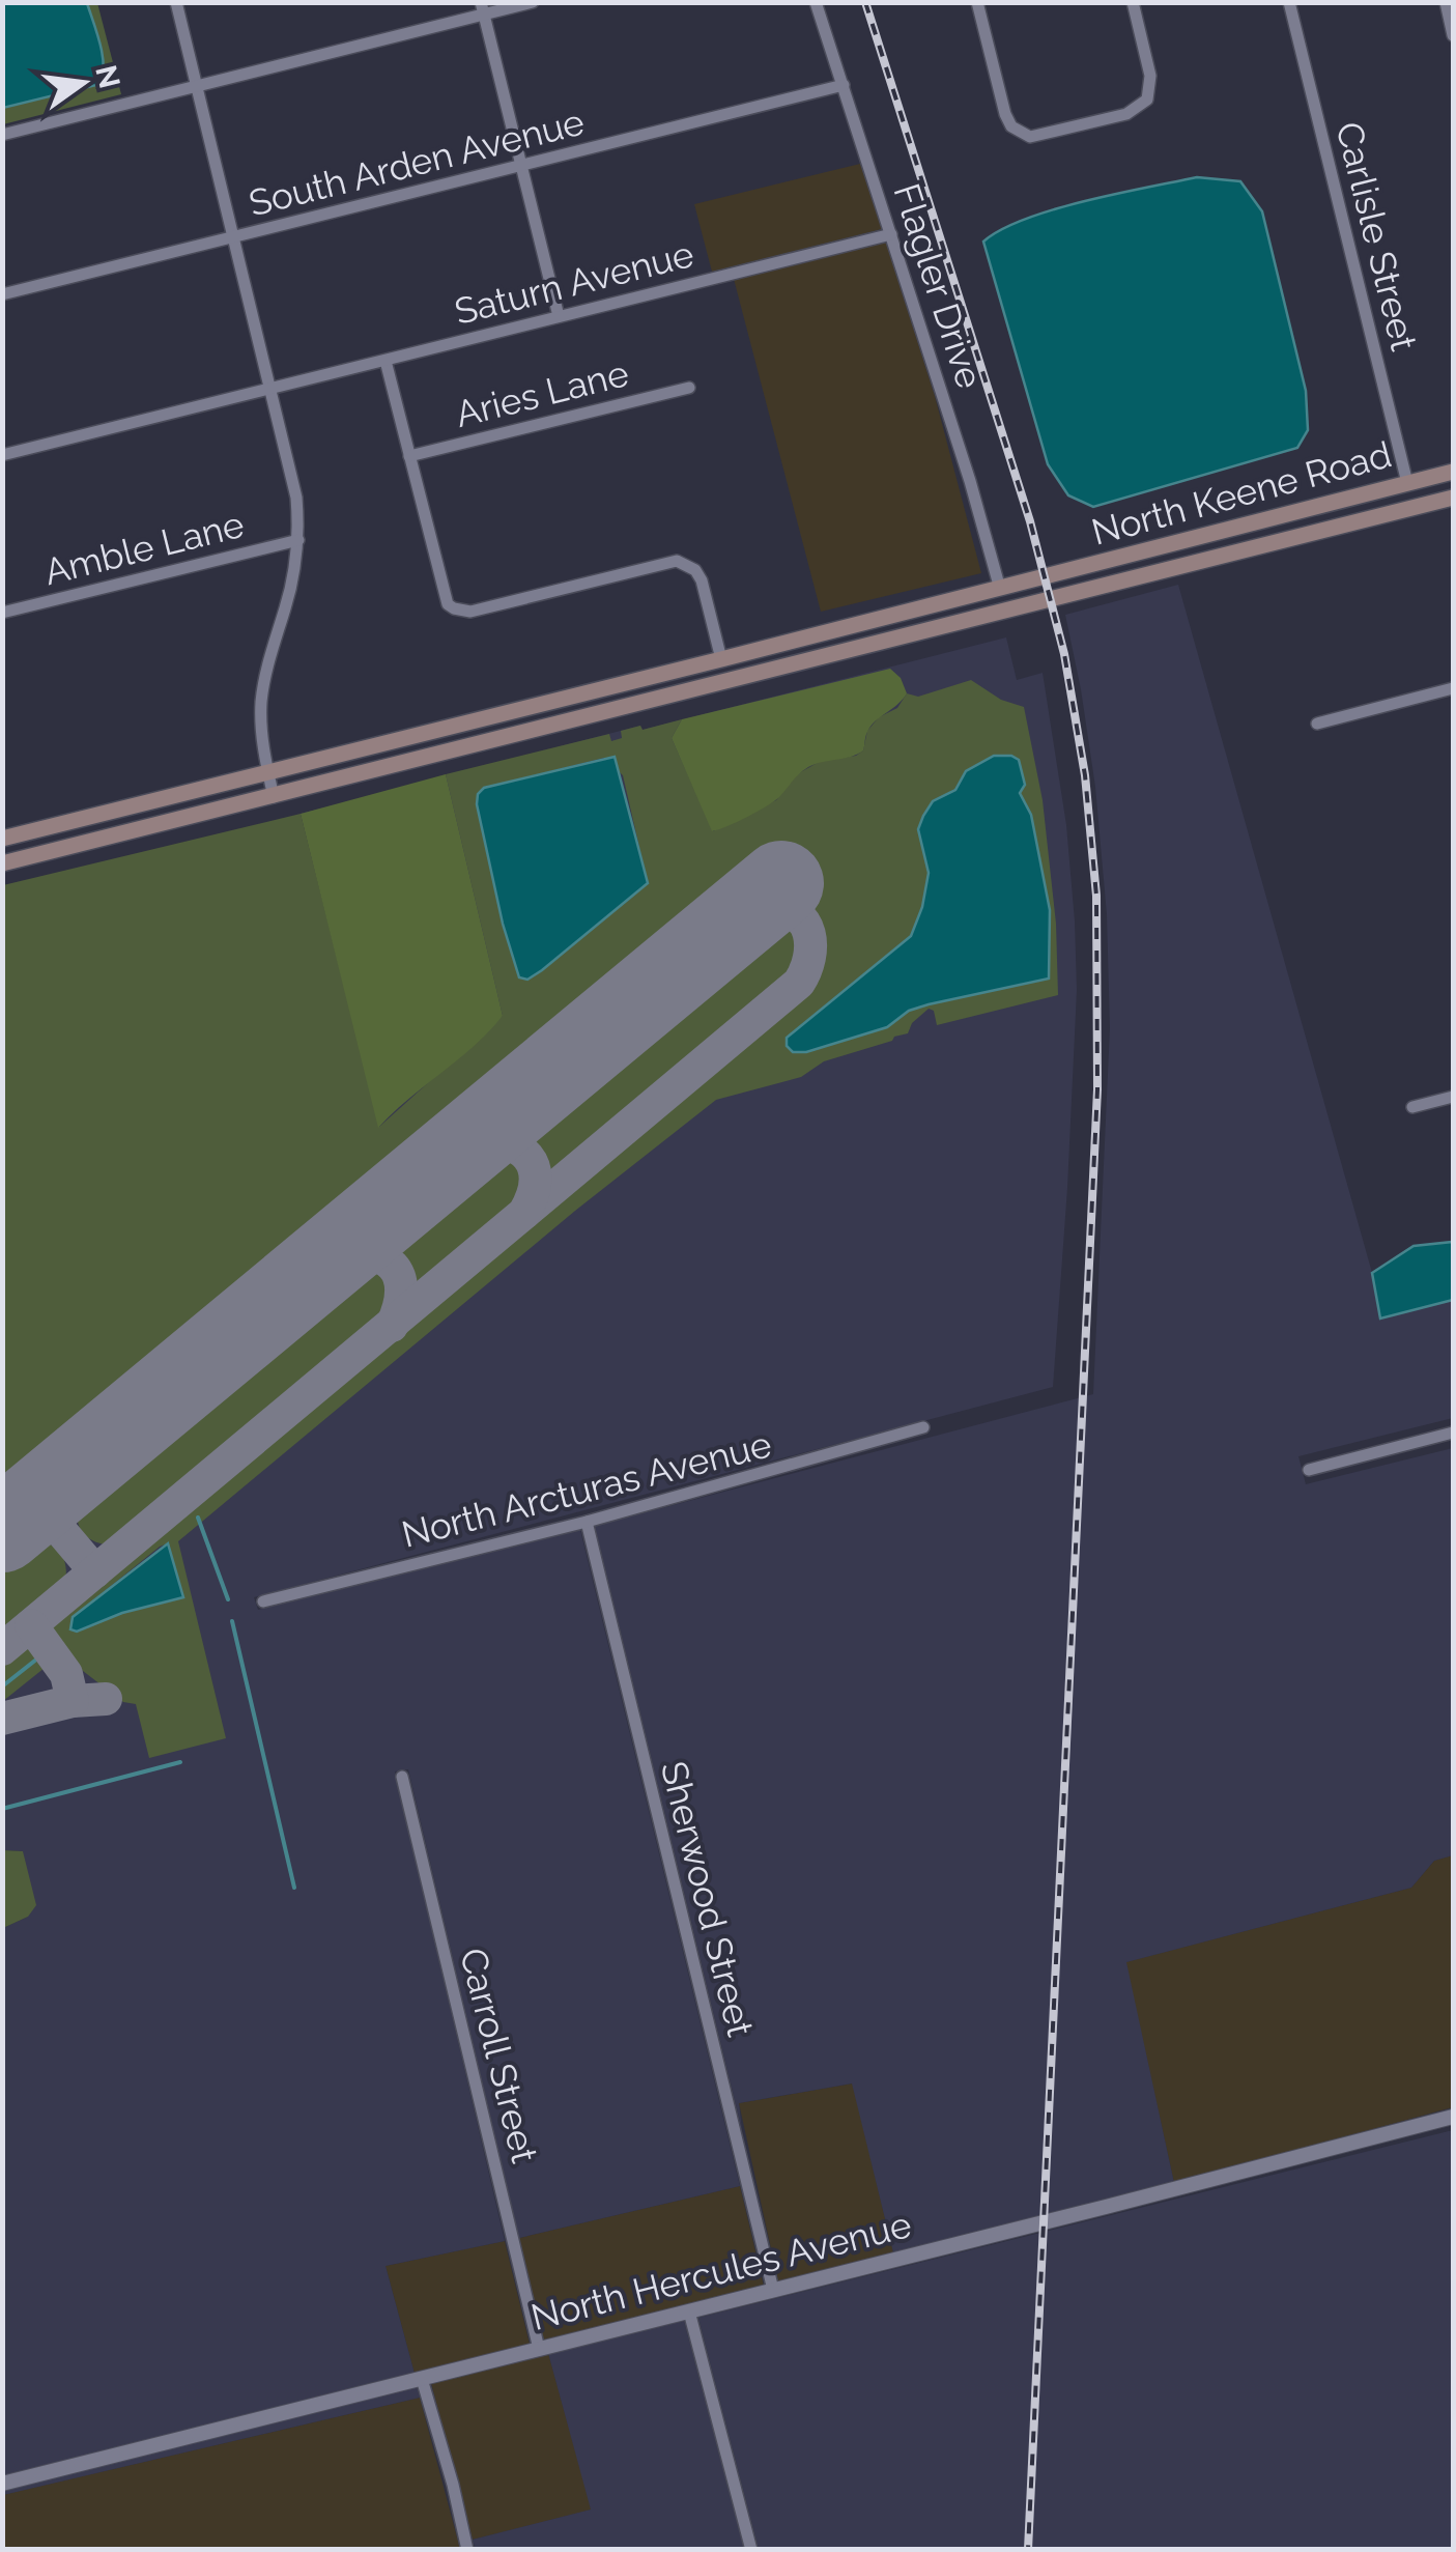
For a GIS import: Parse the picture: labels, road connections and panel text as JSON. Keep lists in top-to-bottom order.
{
  "streets": {
    "main road": ["North Keene Road"],
    "street": [
      "South Arden Avenue",
      "Carlisle Street",
      "Saturn Avenue",
      "Flagler Drive",
      "Aries Lane",
      "Amble Lane",
      "North Arcturas Avenue",
      "Sherwood Street",
      "Carroll Street",
      "North Hercules Avenue"
    ]
  },
  "crossings": [
    ["South Arden Avenue", "Flagler Drive"],
    ["Carlisle Street", "North Keene Road"],
    ["Saturn Avenue", "Flagler Drive"],
    ["Flagler Drive", "North Keene Road"],
    ["North Arcturas Avenue", "Sherwood Street"],
    ["Sherwood Street", "North Hercules Avenue"],
    ["Carroll Street", "North Hercules Avenue"]
  ],
  "north": "right"
}
